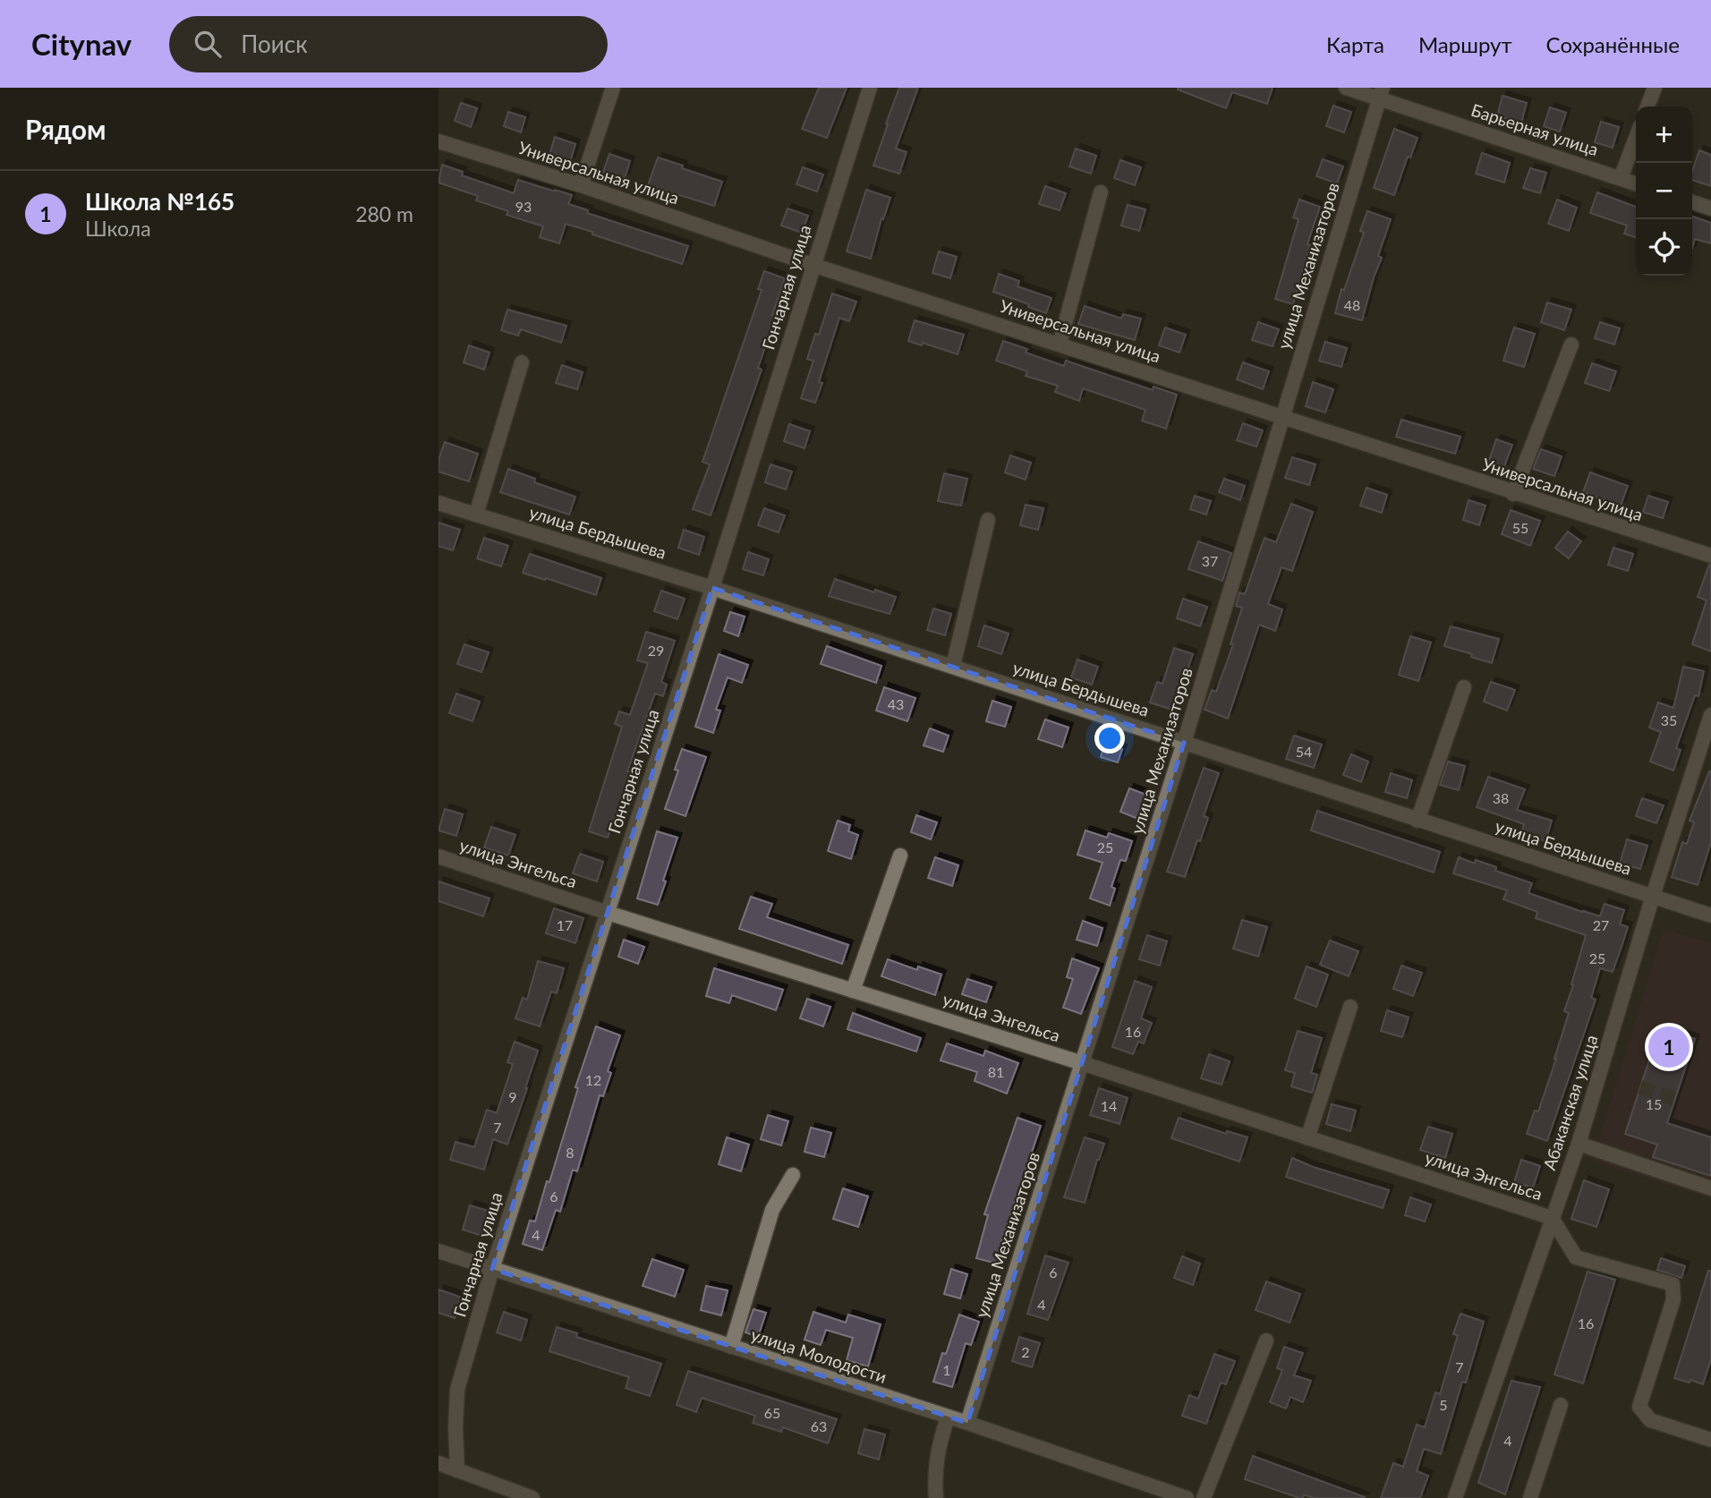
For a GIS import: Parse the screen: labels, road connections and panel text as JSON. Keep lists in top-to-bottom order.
{
  "streets": {
    "street": [
      "Барьерная улица",
      "Универсальная улица",
      "улица Механизаторов",
      "Гончарная улица",
      "улица Бердышева",
      "улица Энгельса",
      "Абаканская улица",
      "улица Молодости"
    ]
  },
  "crossings": [
    ["Барьерная улица", "улица Механизаторов"],
    ["Универсальная улица", "улица Механизаторов"],
    ["Универсальная улица", "Гончарная улица"],
    ["улица Механизаторов", "улица Бердышева"],
    ["улица Механизаторов", "улица Энгельса"],
    ["улица Механизаторов", "улица Молодости"],
    ["Гончарная улица", "улица Бердышева"],
    ["Гончарная улица", "улица Энгельса"],
    ["Гончарная улица", "улица Молодости"],
    ["улица Бердышева", "Абаканская улица"],
    ["улица Энгельса", "Абаканская улица"]
  ],
  "house_numbers": [
    "93",
    "48",
    "55",
    "37",
    "29",
    "43",
    "35",
    "54",
    "38",
    "25",
    "17",
    "27",
    "25",
    "16",
    "81",
    "12",
    "9",
    "15",
    "14",
    "7",
    "8",
    "6",
    "4",
    "6",
    "4",
    "16",
    "2",
    "7",
    "1",
    "5",
    "65",
    "63",
    "4"
  ],
  "page": {
    "header": "Citynav",
    "search": "Поиск",
    "nav": ["Карта", "Маршрут", "Сохранённые"],
    "heading": "Рядом",
    "map_buttons": ["+", "−"],
    "list": [
      {
        "mark": "1",
        "name": "Школа №165",
        "note": "Школа",
        "value": "280 m"
      }
    ],
    "pins": "1"
  }
}
